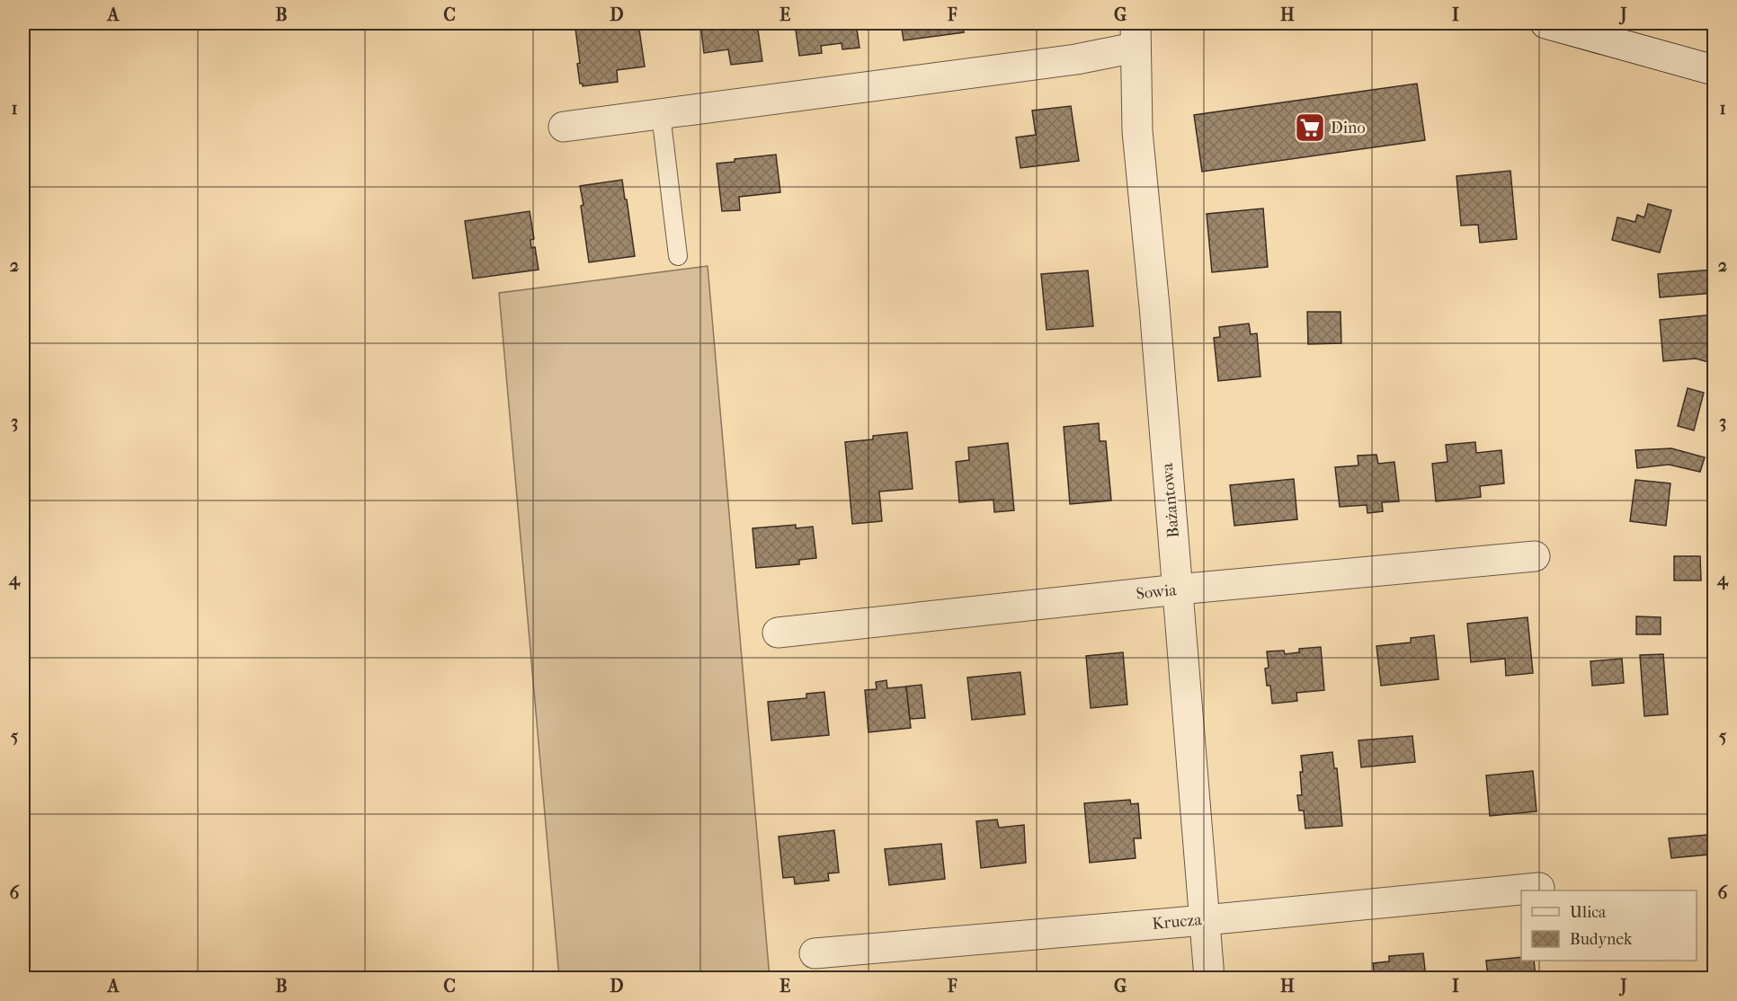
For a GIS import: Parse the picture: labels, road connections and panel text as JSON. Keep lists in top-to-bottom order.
{
  "streets": {
    "street": ["Bażantowa", "Sowia", "Krucza"]
  },
  "crossings": [
    ["Bażantowa", "Sowia"],
    ["Bażantowa", "Krucza"]
  ],
  "places": {
    "supermarket": ["Dino"]
  },
  "legend": ["Ulica", "Budynek"],
  "grid": {
    "columns": [
      "A",
      "B",
      "C",
      "D",
      "E",
      "F",
      "G",
      "H",
      "I",
      "J"
    ],
    "rows": [
      "1",
      "2",
      "3",
      "4",
      "5",
      "6"
    ]
  }
}
